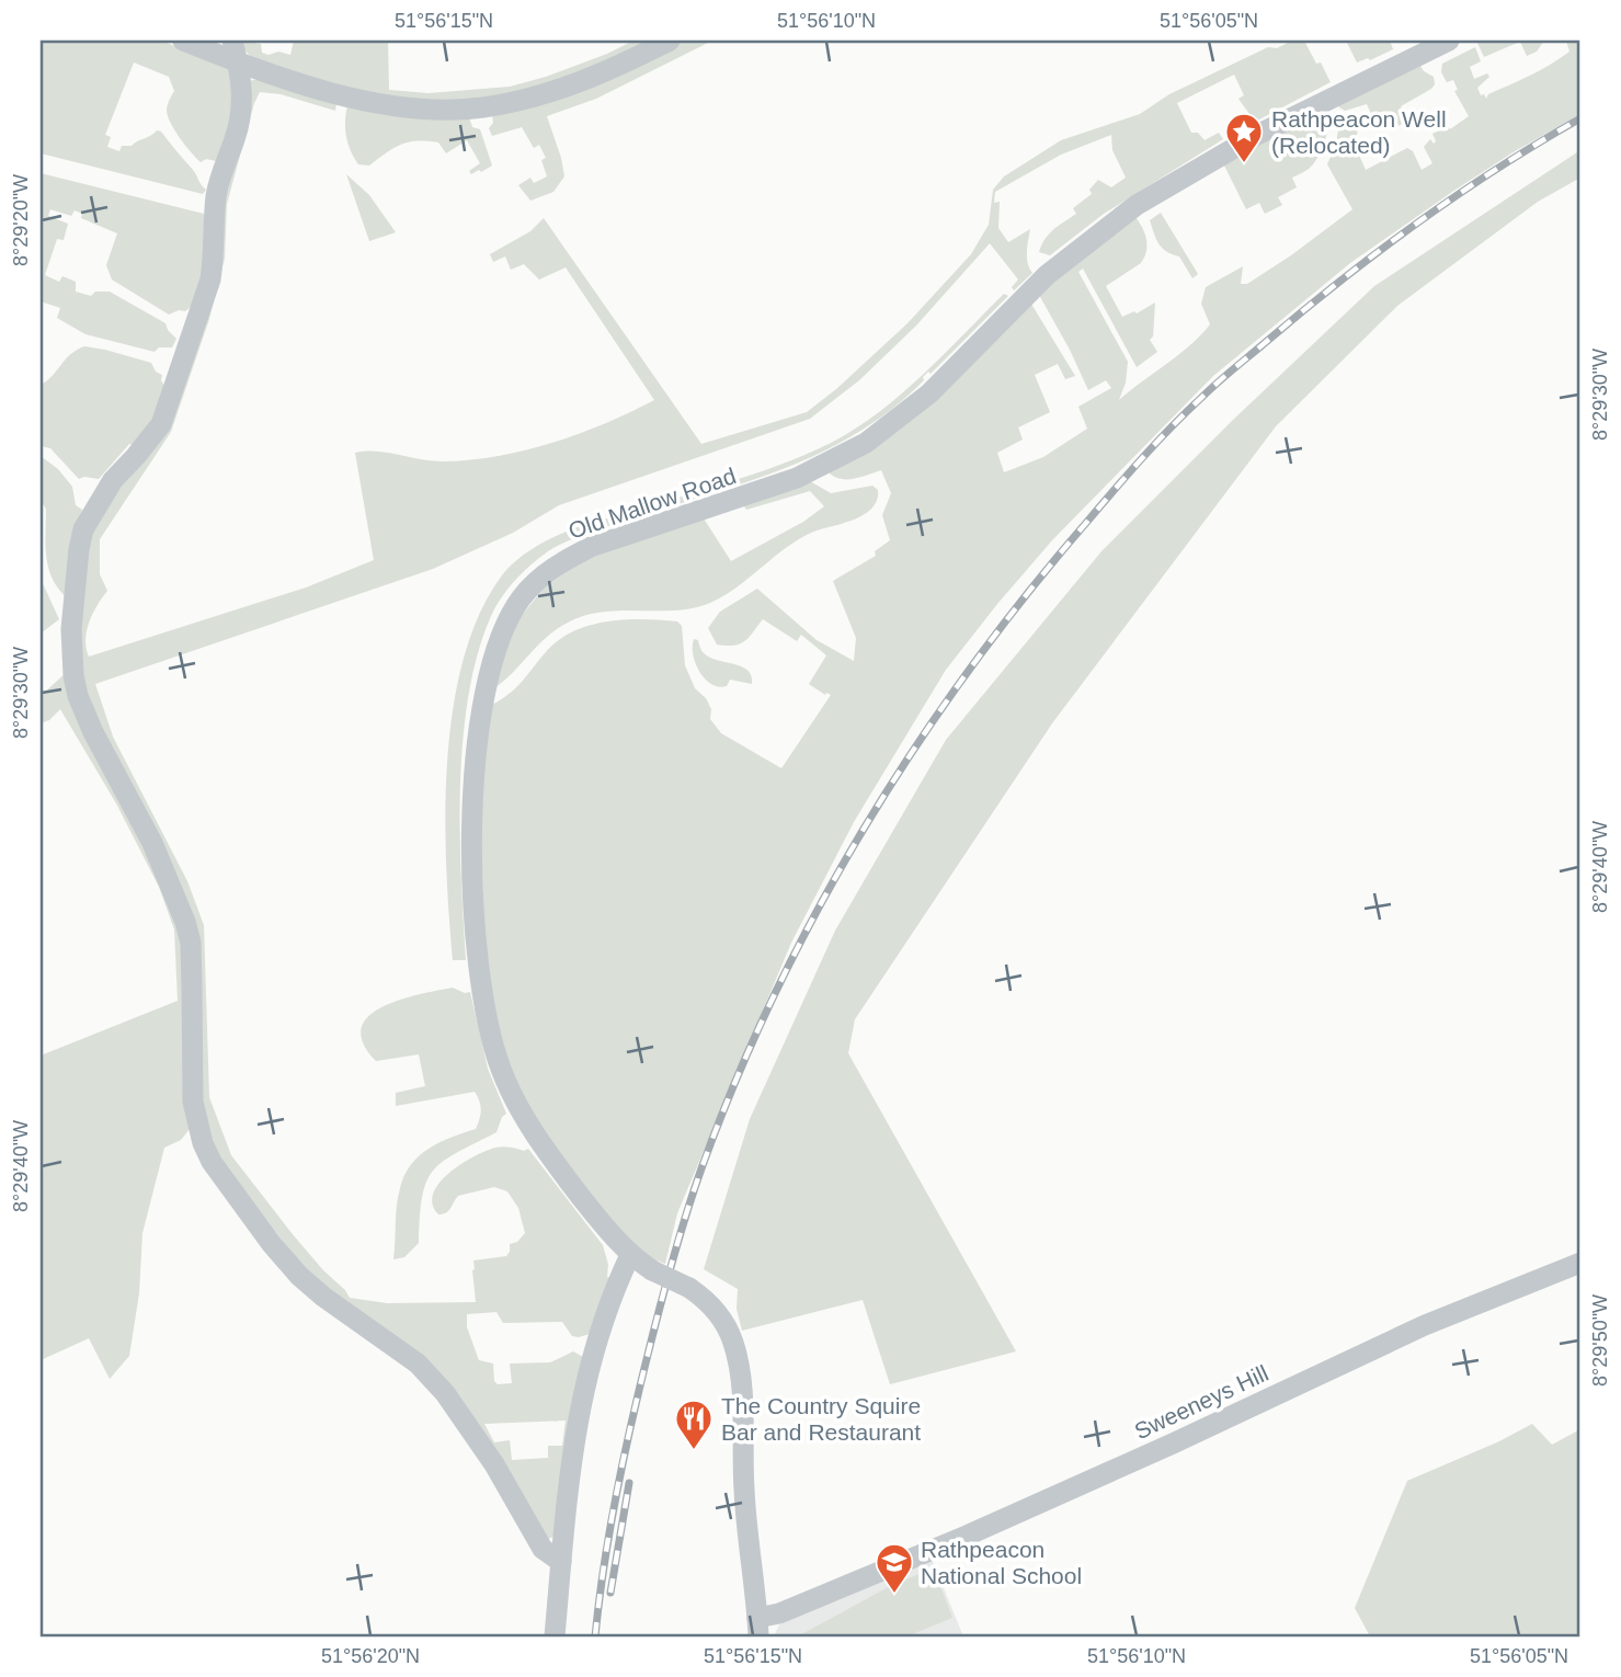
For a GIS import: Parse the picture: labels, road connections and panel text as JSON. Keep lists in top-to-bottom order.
{
  "streets": {
    "street": ["Old Mallow Road", "Sweeneys Hill"]
  },
  "crossings": [
    ["Old Mallow Road", "Sweeneys Hill"]
  ],
  "places": {
    "place": ["Rathpeacon Well (Relocated)"],
    "restaurant": ["The Country Squire Bar and Restaurant"],
    "school or university": ["Rathpeacon National School"]
  },
  "coordinates": [
    "51°56'15\"N",
    "51°56'10\"N",
    "51°56'05\"N",
    "8°29'20\"W",
    "8°29'30\"W",
    "8°29'40\"W",
    "8°29'50\"W",
    "51°56'20\"N"
  ]
}
